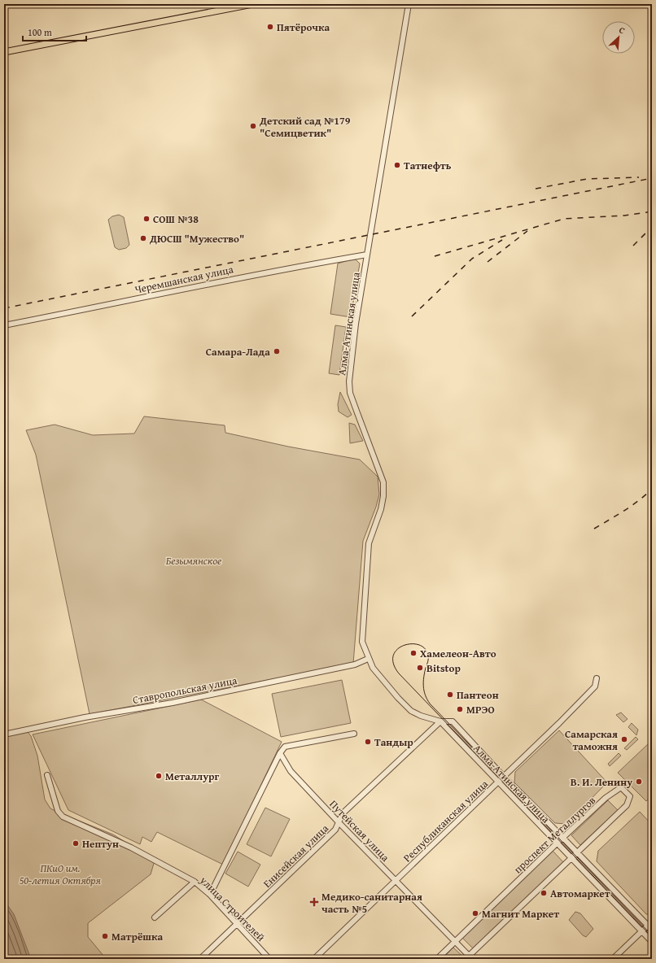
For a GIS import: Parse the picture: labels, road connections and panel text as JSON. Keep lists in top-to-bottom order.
{
  "streets": {
    "street": [
      "Черемшанская улица",
      "Алма-Атинская улица",
      "Ставропольская улица",
      "Республиканская улица",
      "Путейская улица",
      "проспект Металлургов",
      "Енисейская улица",
      "улица Строителей"
    ]
  },
  "crossings": [
    ["Черемшанская улица", "Алма-Атинская улица"],
    ["Алма-Атинская улица", "Ставропольская улица"],
    ["Алма-Атинская улица", "Республиканская улица"],
    ["Алма-Атинская улица", "проспект Металлургов"],
    ["Алма-Атинская улица", "Енисейская улица"],
    ["Республиканская улица", "Путейская улица"],
    ["Путейская улица", "проспект Металлургов"],
    ["Путейская улица", "Енисейская улица"],
    ["Енисейская улица", "улица Строителей"]
  ],
  "parks": ["Безымянское", "ПКиО им. 50-летия Октября"],
  "places": {
    "other": [
      "Пятёрочка",
      "Детский сад №179 \"Семицветик\"",
      "Татнефть",
      "СОШ №38",
      "ДЮСШ \"Мужество\"",
      "Самара-Лада",
      "Хамелеон-Авто",
      "Bitstop",
      "Пантеон",
      "МРЭО",
      "Самарская таможня",
      "Тандыр",
      "Металлург",
      "В. И. Ленину",
      "Нептун",
      "Автомаркет",
      "Магнит Маркет",
      "Матрёшка"
    ],
    "health": ["Медико-санитарная часть №5"]
  },
  "scale_bar": "100 m",
  "north": "top right"
}
